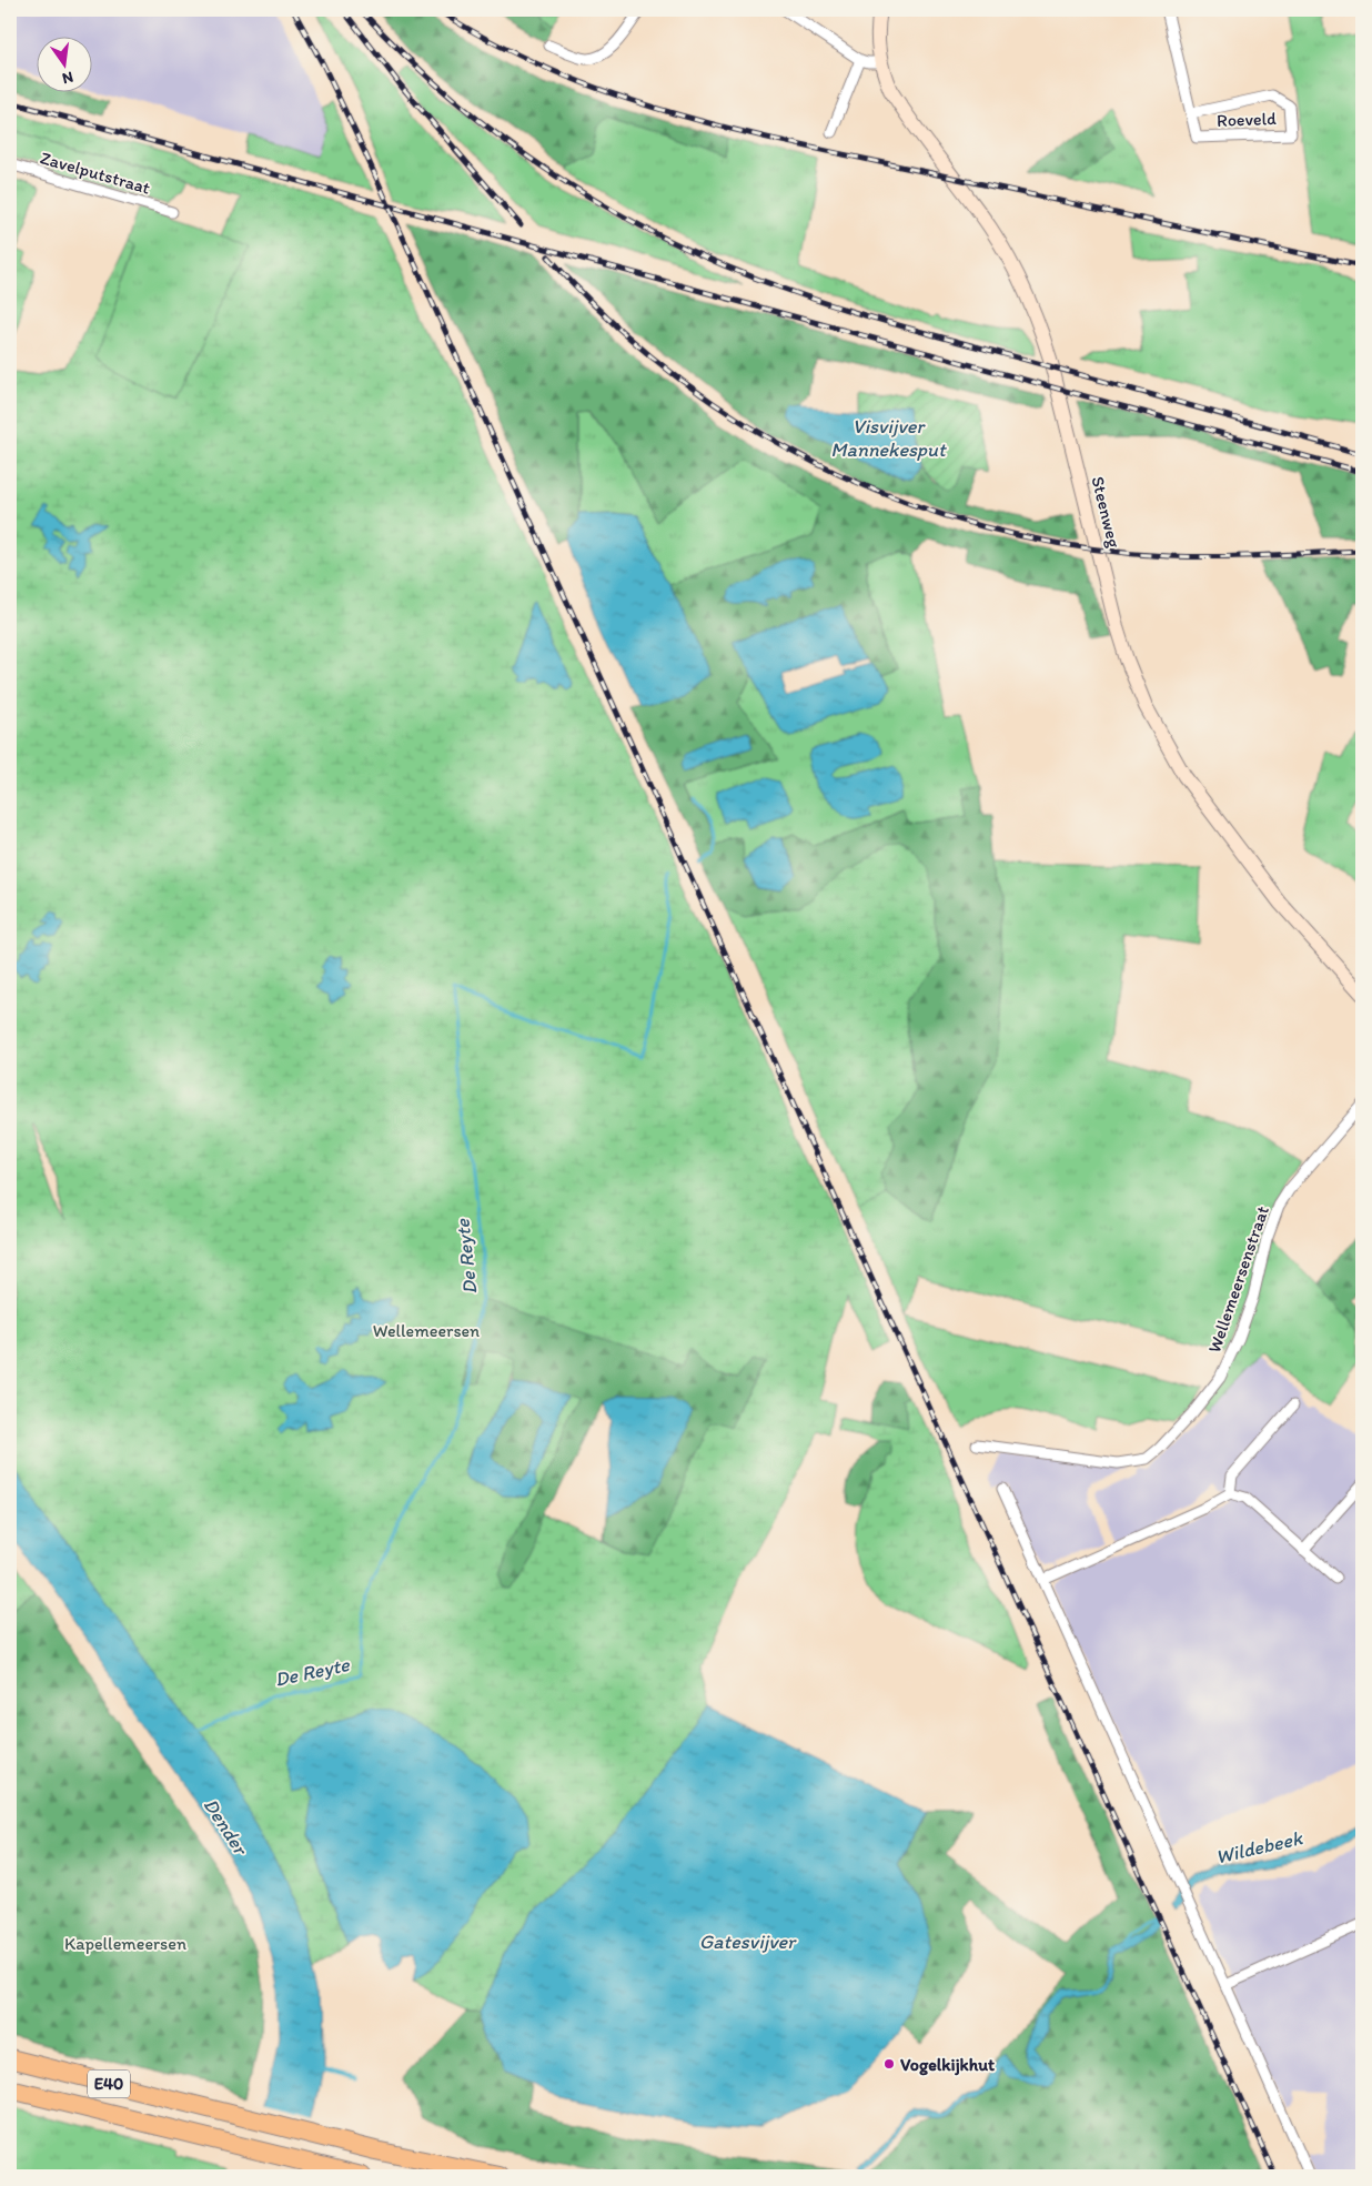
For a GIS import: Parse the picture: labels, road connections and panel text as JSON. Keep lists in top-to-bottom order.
{
  "streets": {
    "highway": ["E40"],
    "main road": ["Steenweg"],
    "street": ["Roeveld", "Zavelputstraat", "Wellemeersenstraat"]
  },
  "water": [
    "Visvijver Mannekesput",
    "De Reyte",
    "Dender",
    "Wildebeek",
    "Gatesvijver"
  ],
  "parks": ["Wellemeersen", "Kapellemeersen"],
  "places": ["Vogelkijkhut"],
  "north": "bottom"
}
